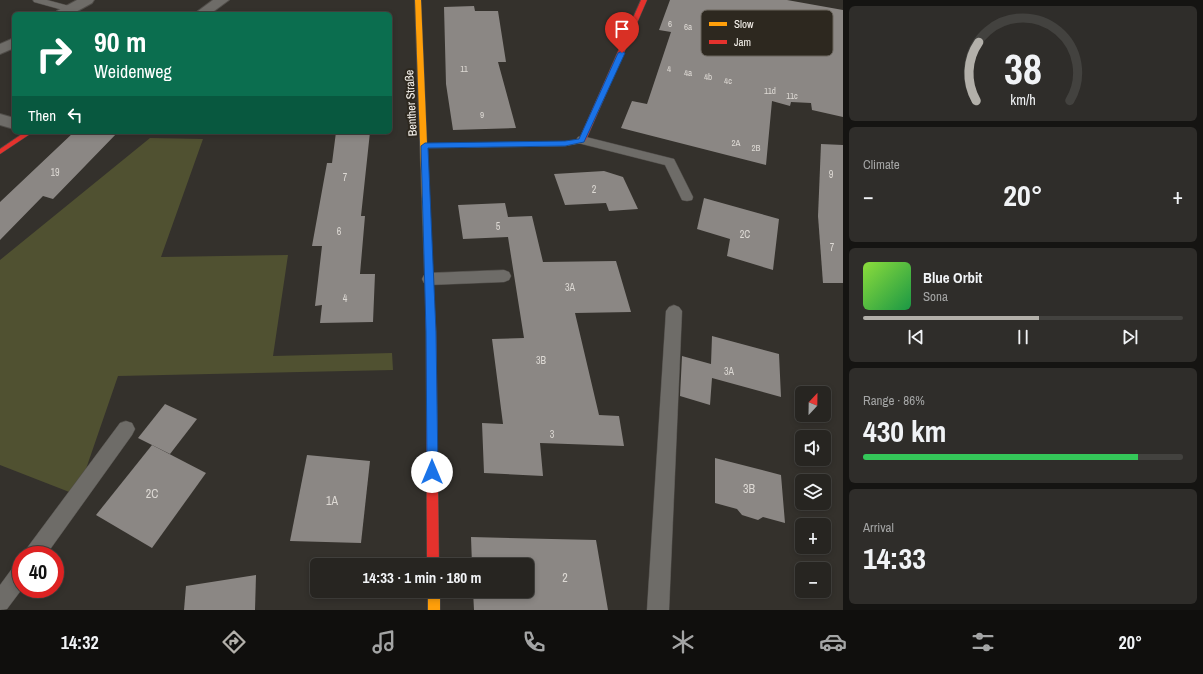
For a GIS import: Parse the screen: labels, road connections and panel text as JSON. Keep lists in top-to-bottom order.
{
  "streets": {
    "street": ["Benther Straße"]
  },
  "house_numbers": [
    "6",
    "6a",
    "11",
    "4",
    "4a",
    "4b",
    "4c",
    "11d",
    "11c",
    "9",
    "2A",
    "2B",
    "19",
    "9",
    "7",
    "2",
    "5",
    "6",
    "2C",
    "7",
    "3A",
    "4",
    "3B",
    "3A",
    "3",
    "3B",
    "2C",
    "1A",
    "2"
  ],
  "legend": ["Slow", "Jam"],
  "north": "top",
  "page": {
    "turn": ["90 m", "Weidenweg"],
    "then": "Then",
    "tile": [
      "Climate",
      ["Range · 86%", "430 km"],
      ["Arrival", "14:33"]
    ],
    "heat": ["−", "20°", "+"],
    "song": ["Blue Orbit", "Sona"],
    "map_buttons": ["+", "−"],
    "limit": "40",
    "trip": "14:33 · 1 min · 180 m",
    "tabs": ["14:32", "20°"],
    "gauge": ["38", "km/h"]
  }
}
